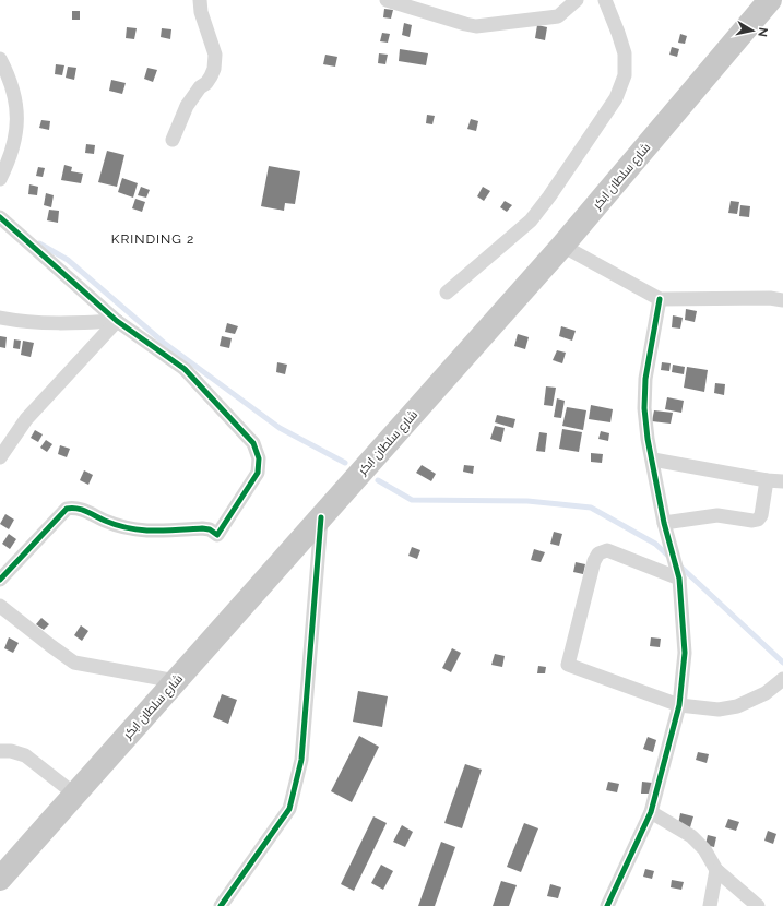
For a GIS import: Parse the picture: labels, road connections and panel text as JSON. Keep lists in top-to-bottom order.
{
  "streets": {
    "highway": ["شارع سلطان ابكر"]
  },
  "districts": ["KRINDING 2"],
  "north": "right"
}
